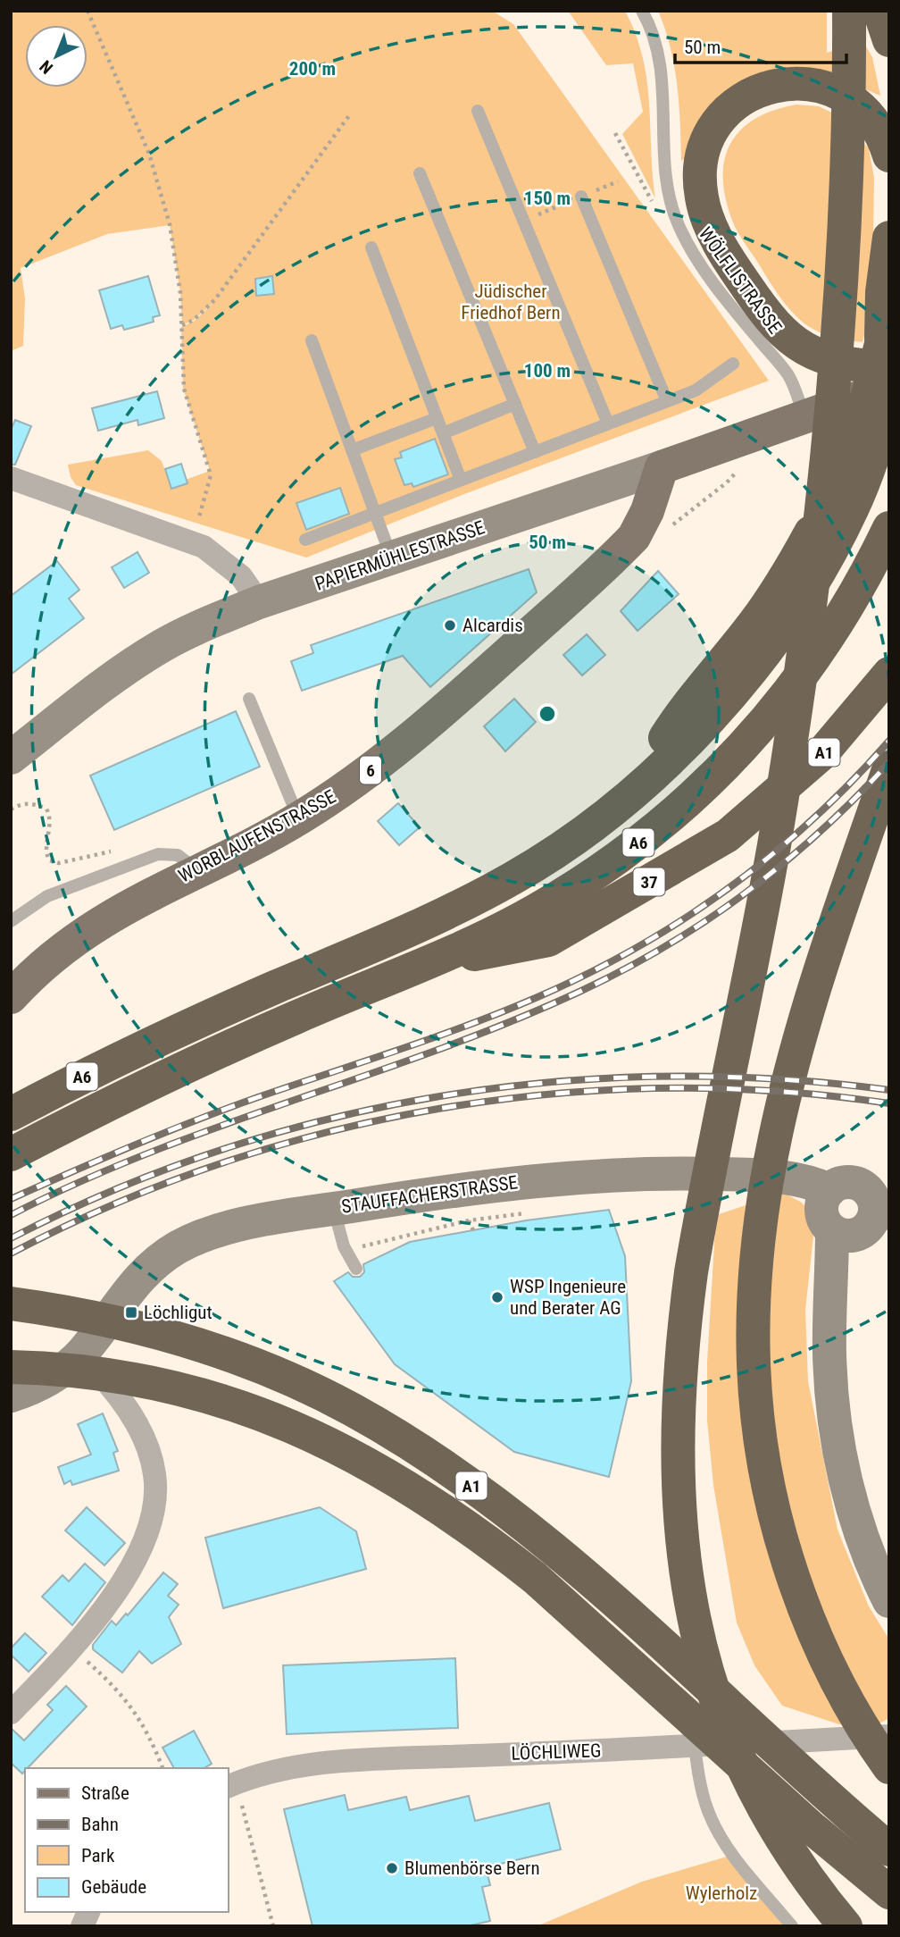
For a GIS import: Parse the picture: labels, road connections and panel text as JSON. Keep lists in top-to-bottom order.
{
  "streets": {
    "highway": ["A1", "A6", "37"],
    "main road": ["PAPIERMÜHLESTRASSE", "6", "WORBLAUFENSTRASSE"],
    "street": ["STAUFFACHERSTRASSE", "LÖCHLIWEG"],
    "lane": ["WÖLFLISTRASSE"]
  },
  "crossings": [
    ["WÖLFLISTRASSE", "PAPIERMÜHLESTRASSE"],
    ["PAPIERMÜHLESTRASSE", "WORBLAUFENSTRASSE"],
    ["A1", "37"],
    ["A6", "37"]
  ],
  "parks": ["Jüdischer Friedhof Bern", "Wylerholz"],
  "places": {
    "other": ["Alcardis", "WSP Ingenieure und Berater AG", "Blumenbörse Bern"],
    "transit": ["Löchligut"]
  },
  "legend": [
    "Straße",
    "Bahn",
    "Park",
    "Gebäude"
  ],
  "scale_bar": "50 m",
  "north": "bottom left",
  "rings": [
    "200 m",
    "150 m",
    "100 m",
    "50 m"
  ]
}
